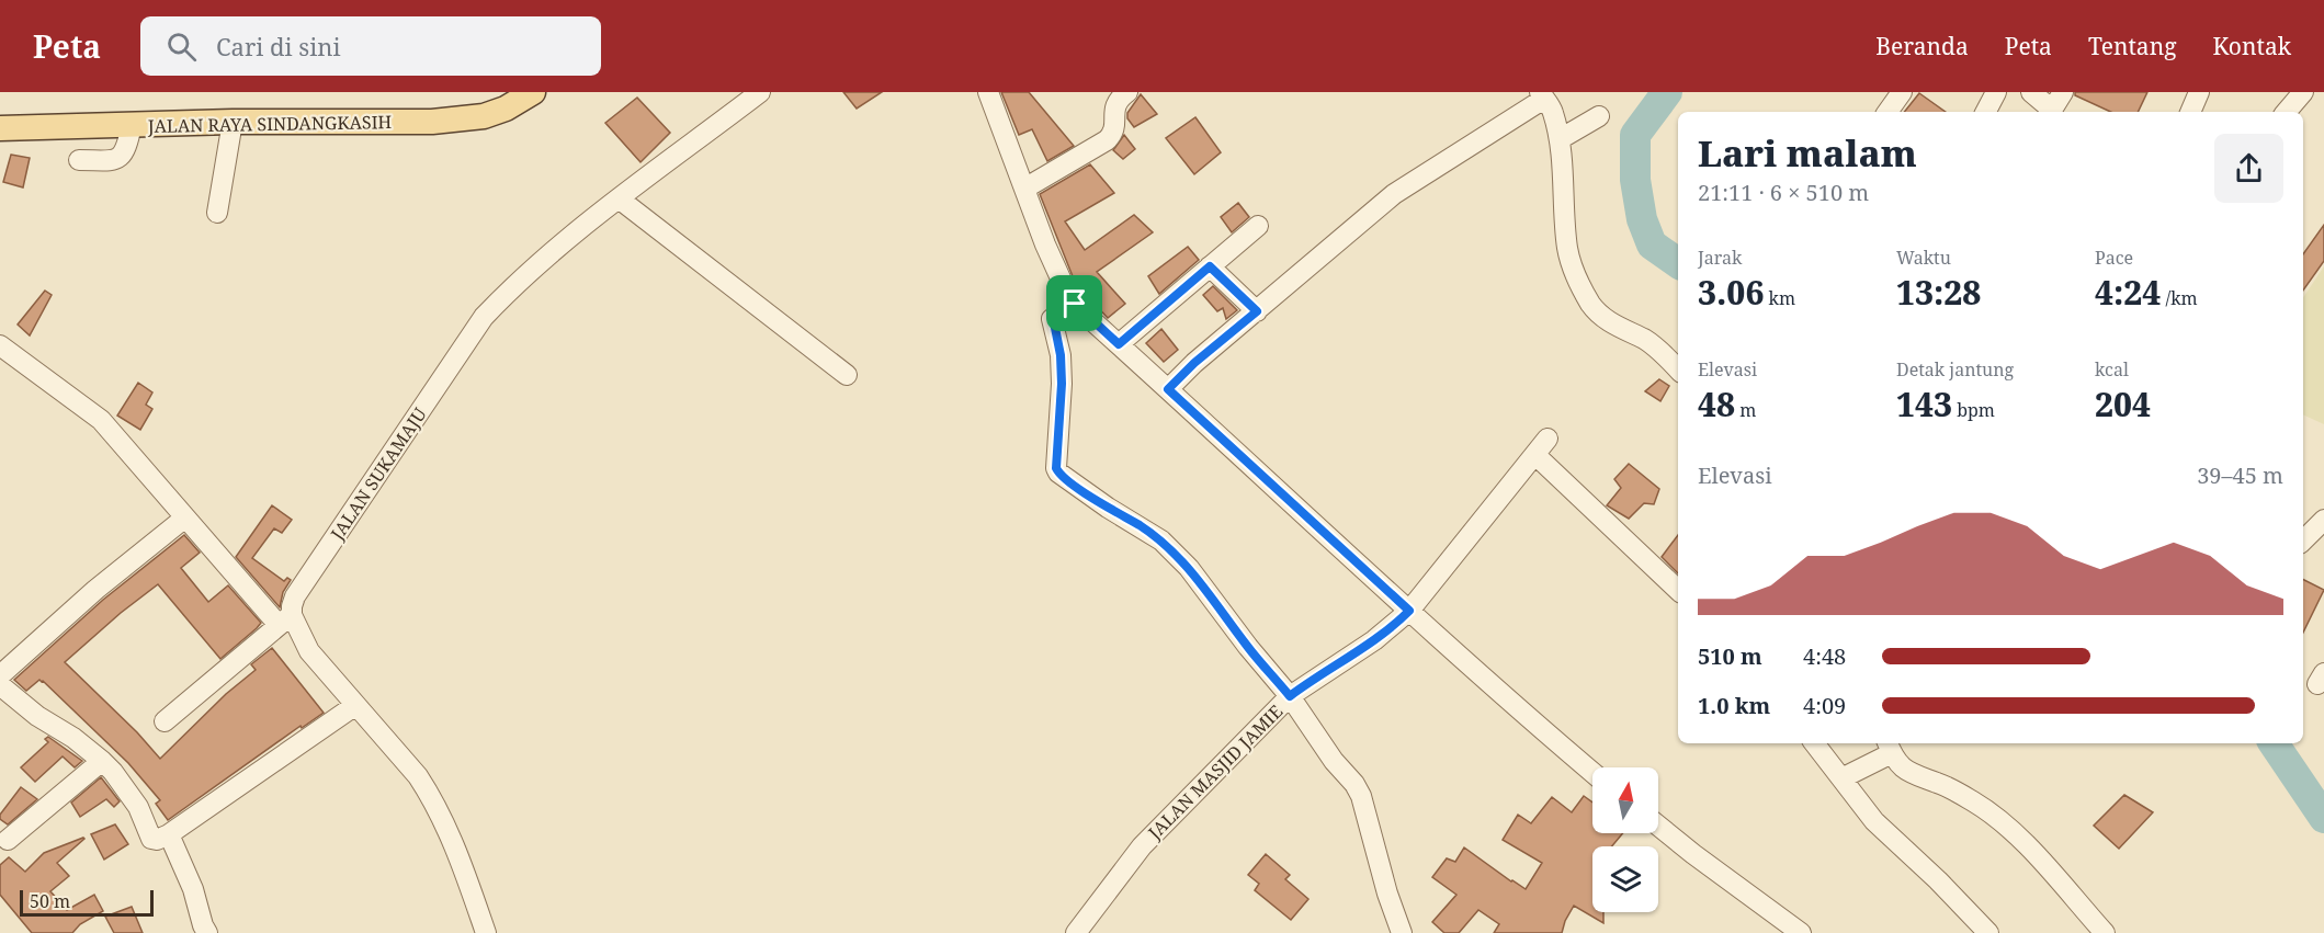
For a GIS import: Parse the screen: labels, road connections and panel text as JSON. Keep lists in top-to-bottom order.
{
  "streets": {
    "main road": ["JALAN RAYA SINDANGKASIH"],
    "street": ["JALAN SUKAMAJU", "JALAN MASJID JAMIE"]
  },
  "scale_bar": "50 m",
  "north": "top",
  "page": {
    "header": "Peta",
    "search": "Cari di sini",
    "nav": [
      "Beranda",
      "Peta",
      "Tentang",
      "Kontak"
    ],
    "heading": ["Lari malam", "21:11 · 6 × 510 m"],
    "stats": [
      ["Jarak", "3.06 km"],
      ["Waktu", "13:28"],
      ["Pace", "4:24 /km"],
      ["Elevasi", "48 m"],
      ["Detak jantung", "143 bpm"],
      ["kcal", "204"]
    ],
    "chart": ["Elevasi", "39–45 m"],
    "list": [
      {
        "name": "510 m",
        "note": "4:48"
      },
      {
        "name": "1.0 km",
        "note": "4:09"
      }
    ],
    "scale": "50 m"
  }
}
